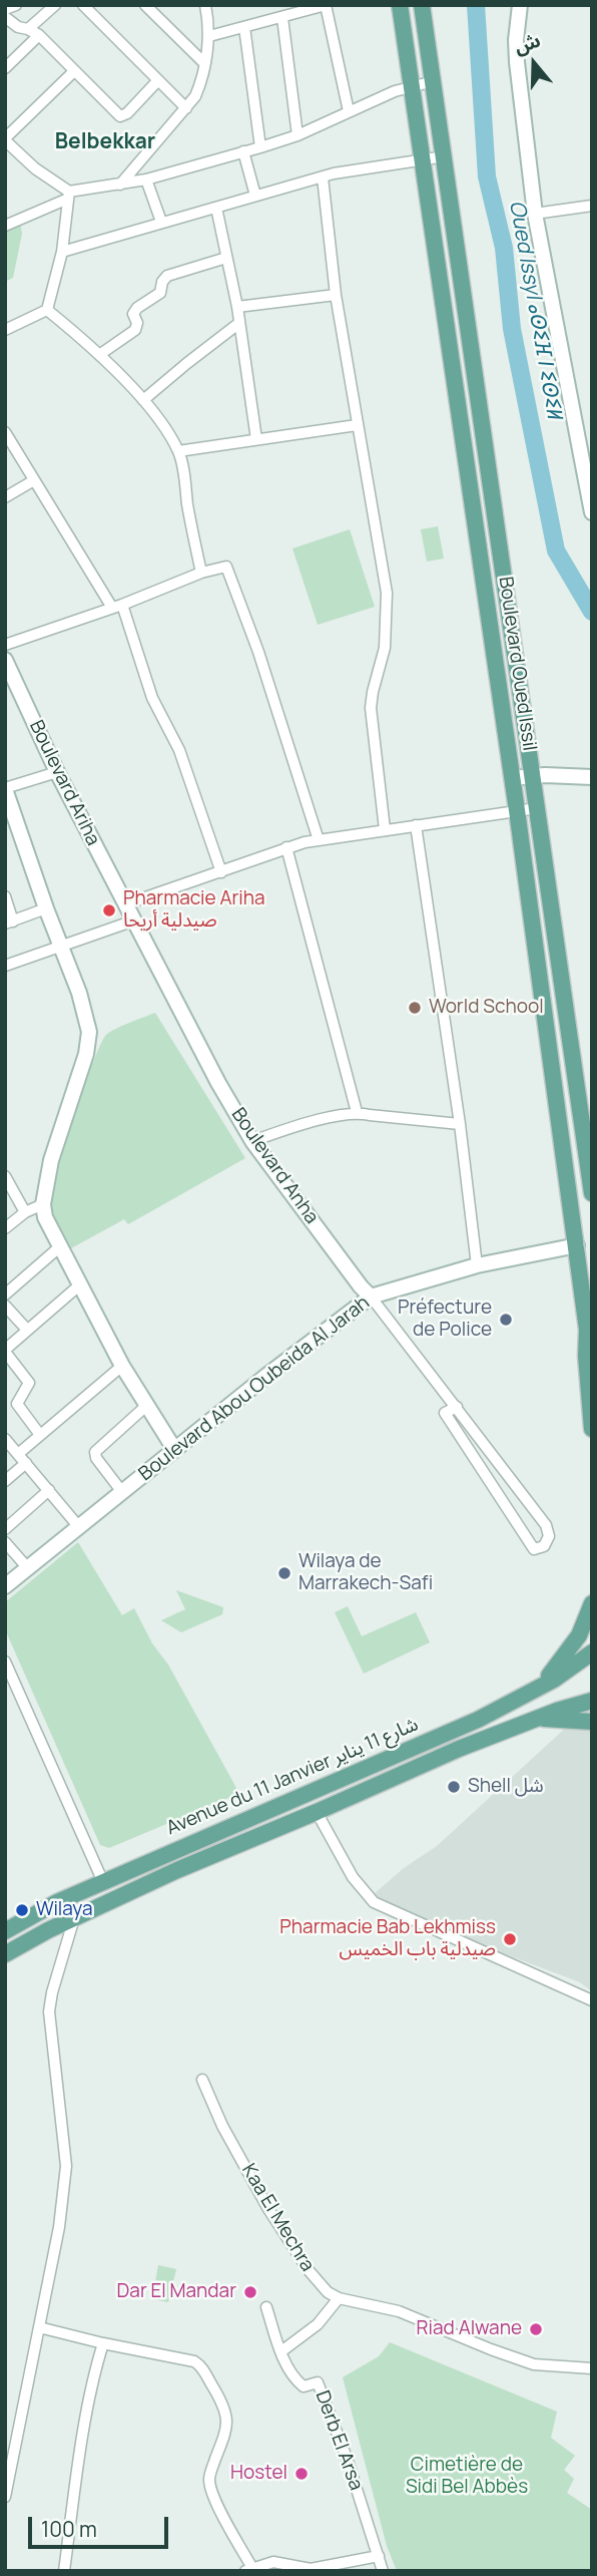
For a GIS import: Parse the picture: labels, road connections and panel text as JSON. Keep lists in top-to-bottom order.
{
  "streets": {
    "main road": ["Boulevard Oued Issil", "Avenue du 11 Janvier شارع 11 يناير"],
    "street": [
      "Boulevard Ariha",
      "Boulevard Anha",
      "Boulevard Abou Oubeida Al Jarah",
      "Kaa El Mechra",
      "Derb El Arsa"
    ]
  },
  "crossings": [
    ["Boulevard Oued Issil", "Boulevard Abou Oubeida Al Jarah"],
    ["Boulevard Ariha", "Boulevard Anha"],
    ["Boulevard Anha", "Boulevard Abou Oubeida Al Jarah"]
  ],
  "districts": ["Belbekkar"],
  "water": ["Oued Issyl ⴰⵙⵉⴼ ⵏ ⵉⵙⵉⵍ"],
  "parks": ["Cimetière de Sidi Bel Abbès"],
  "places": [
    "Pharmacie Ariha صيدلية أريحا",
    "World School",
    "Préfecture de Police",
    "Wilaya de Marrakech-Safi",
    "Shell شل",
    "Wilaya",
    "Pharmacie Bab Lekhmiss صيدلية باب الخميس",
    "Dar El Mandar",
    "Riad Alwane",
    "Hostel"
  ],
  "scale_bar": "100 m",
  "north": "top"
}
